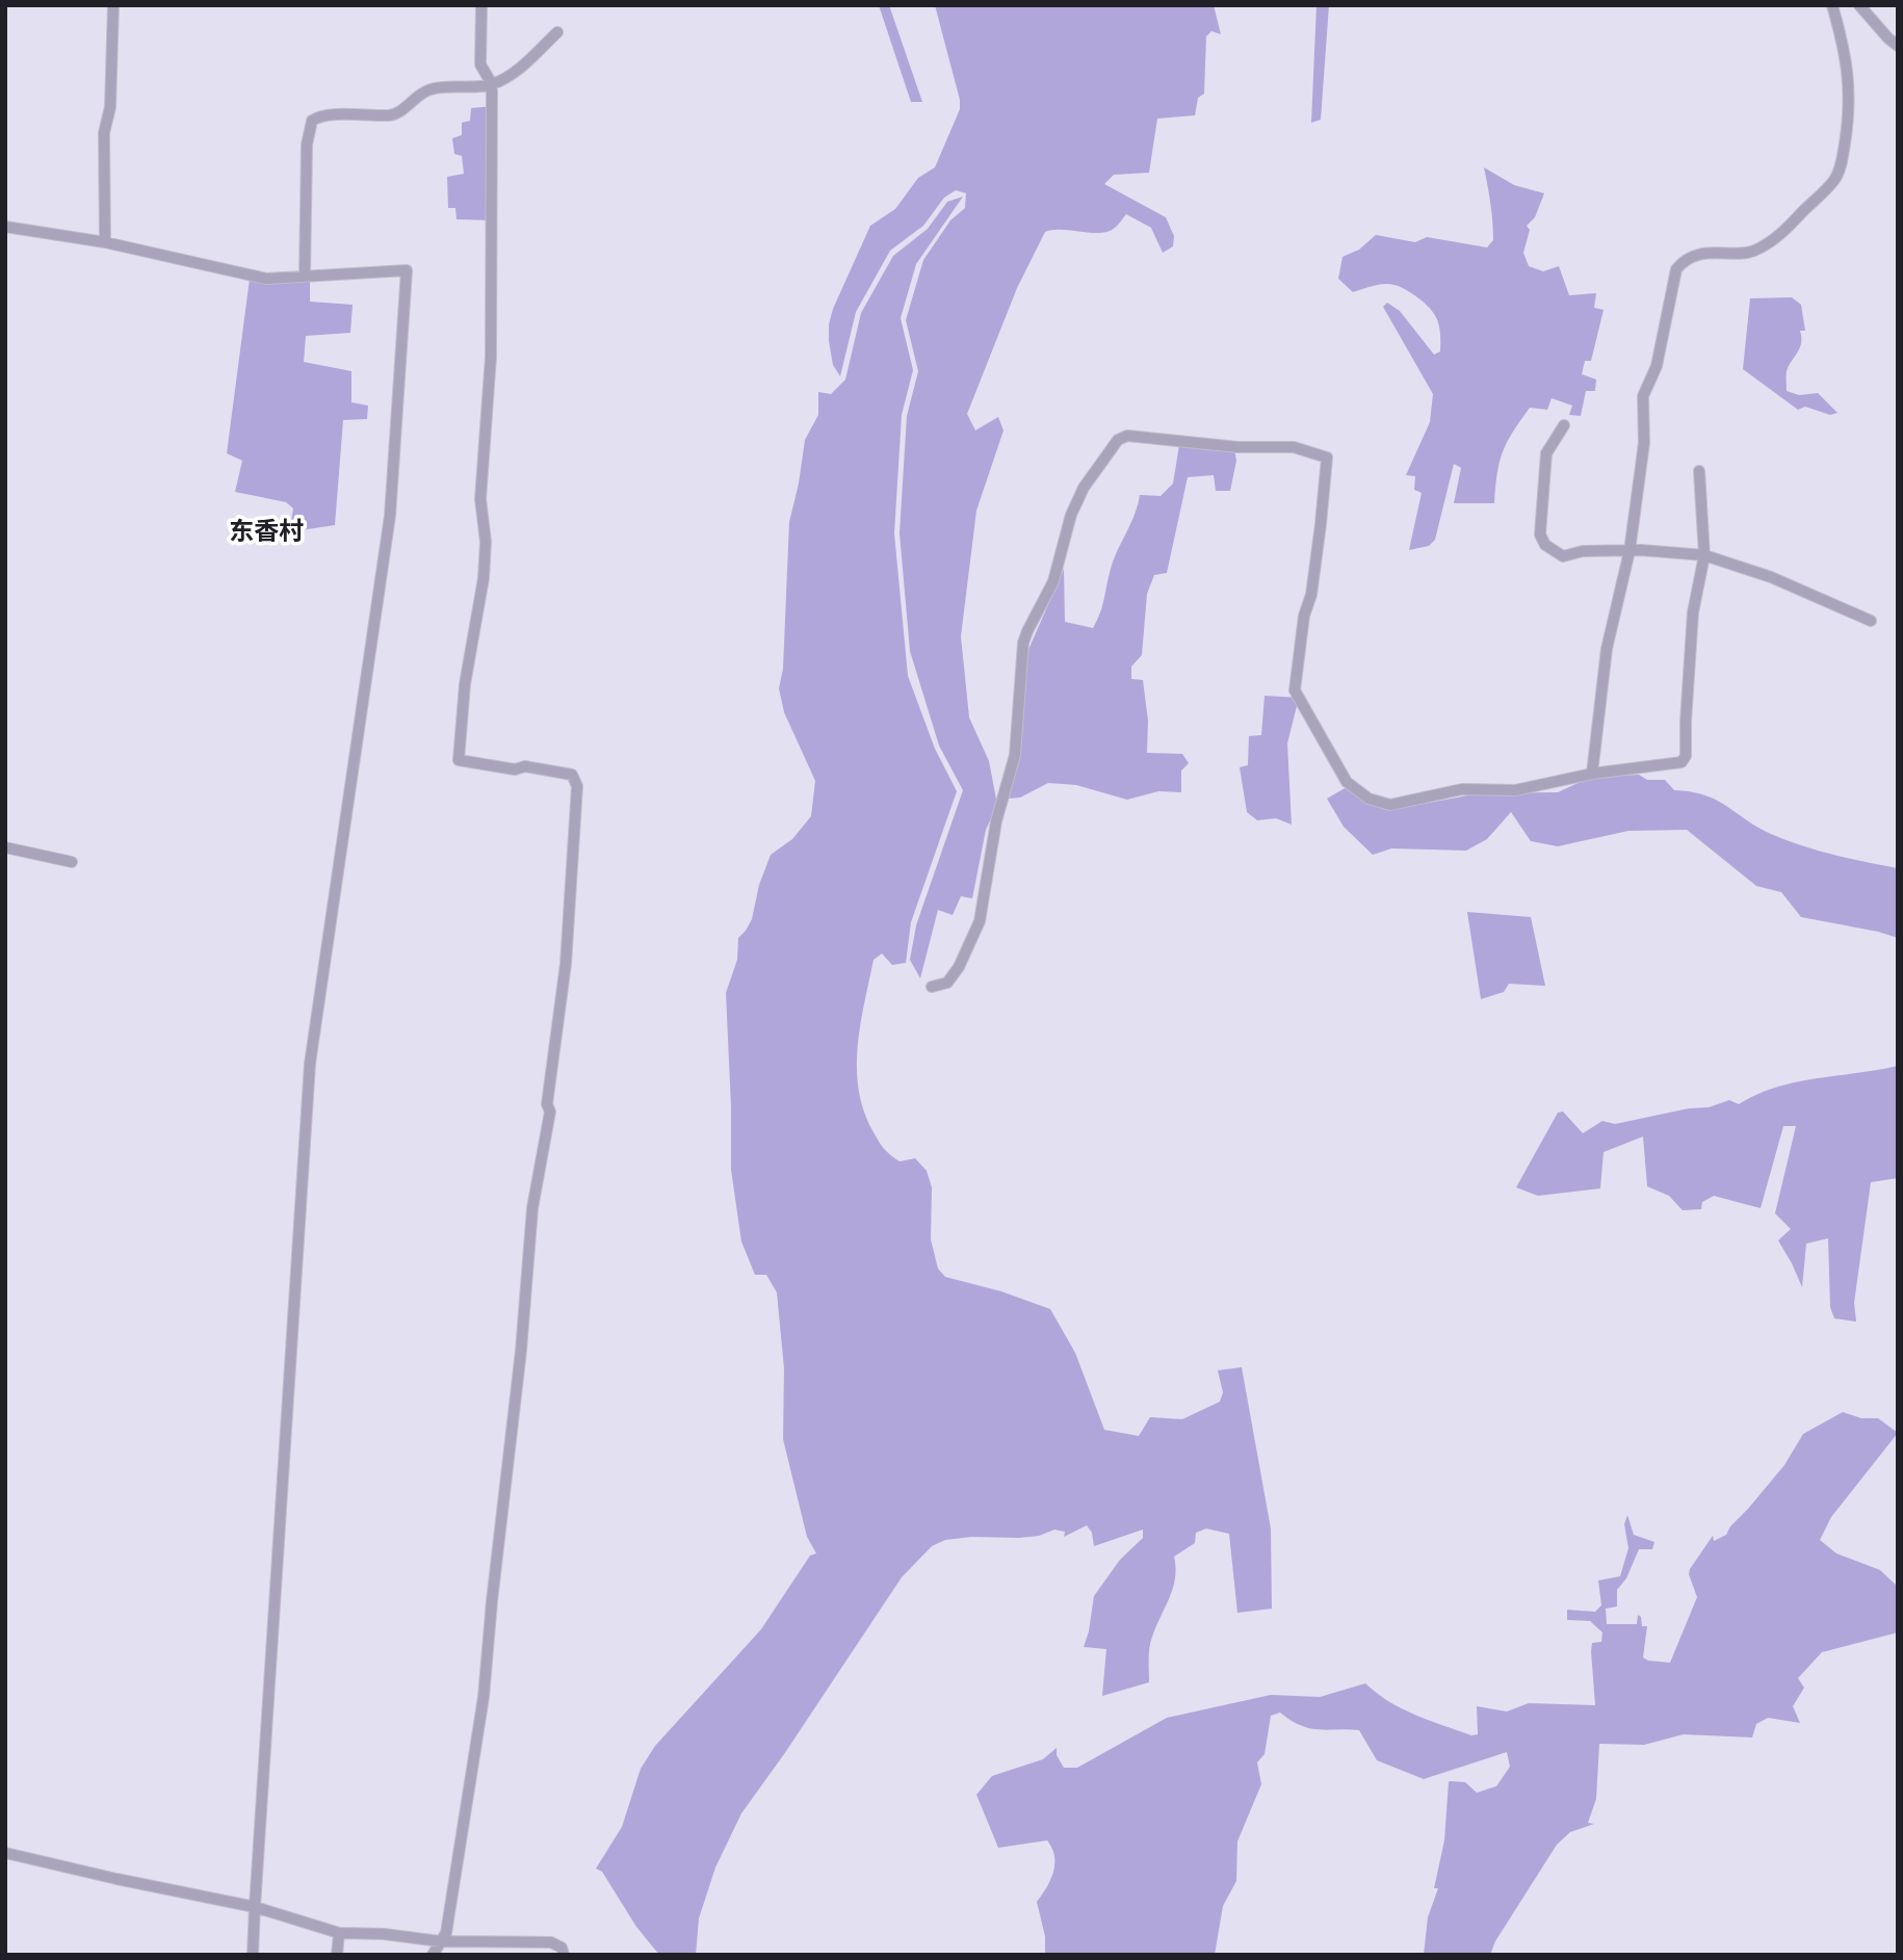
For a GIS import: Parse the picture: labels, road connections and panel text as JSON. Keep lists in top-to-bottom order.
{
  "districts": ["东香村"]
}
